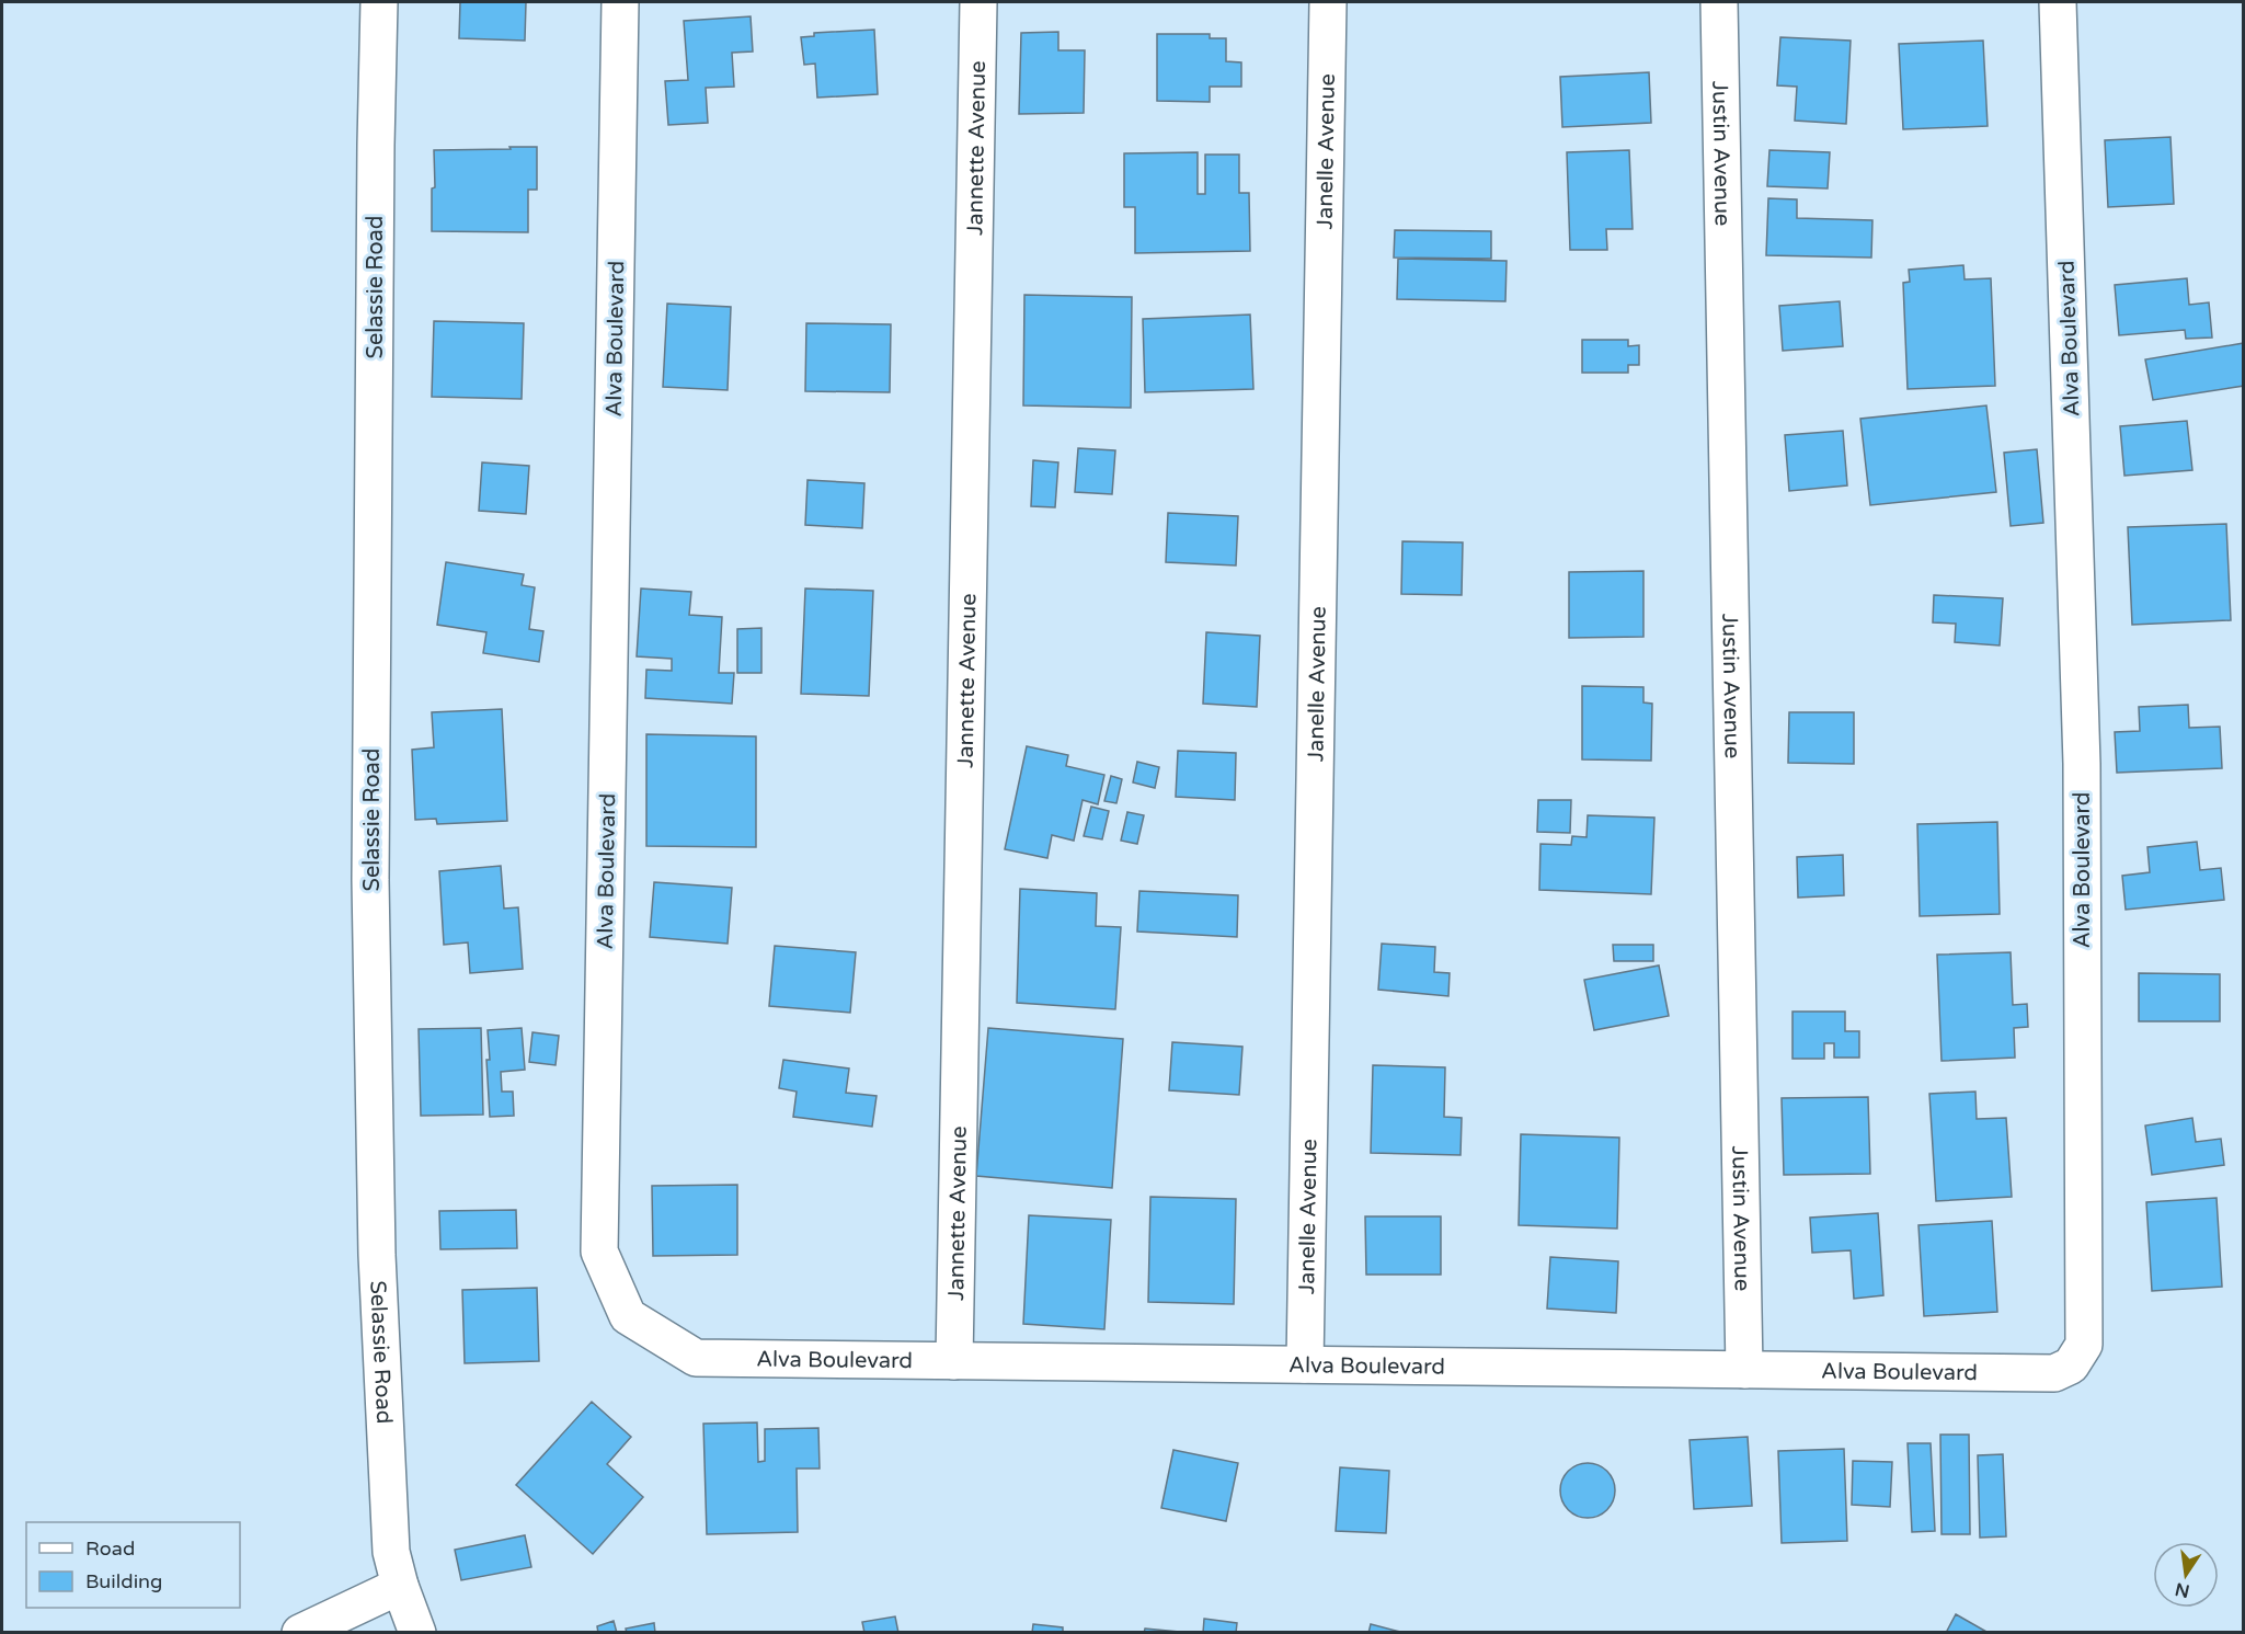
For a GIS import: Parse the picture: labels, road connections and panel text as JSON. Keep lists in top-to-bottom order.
{
  "streets": {
    "street": [
      "Jannette Avenue",
      "Janelle Avenue",
      "Justin Avenue",
      "Selassie Road",
      "Alva Boulevard"
    ]
  },
  "crossings": [
    ["Jannette Avenue", "Alva Boulevard"],
    ["Janelle Avenue", "Alva Boulevard"],
    ["Justin Avenue", "Alva Boulevard"]
  ],
  "legend": ["Road", "Building"],
  "north": "bottom"
}
